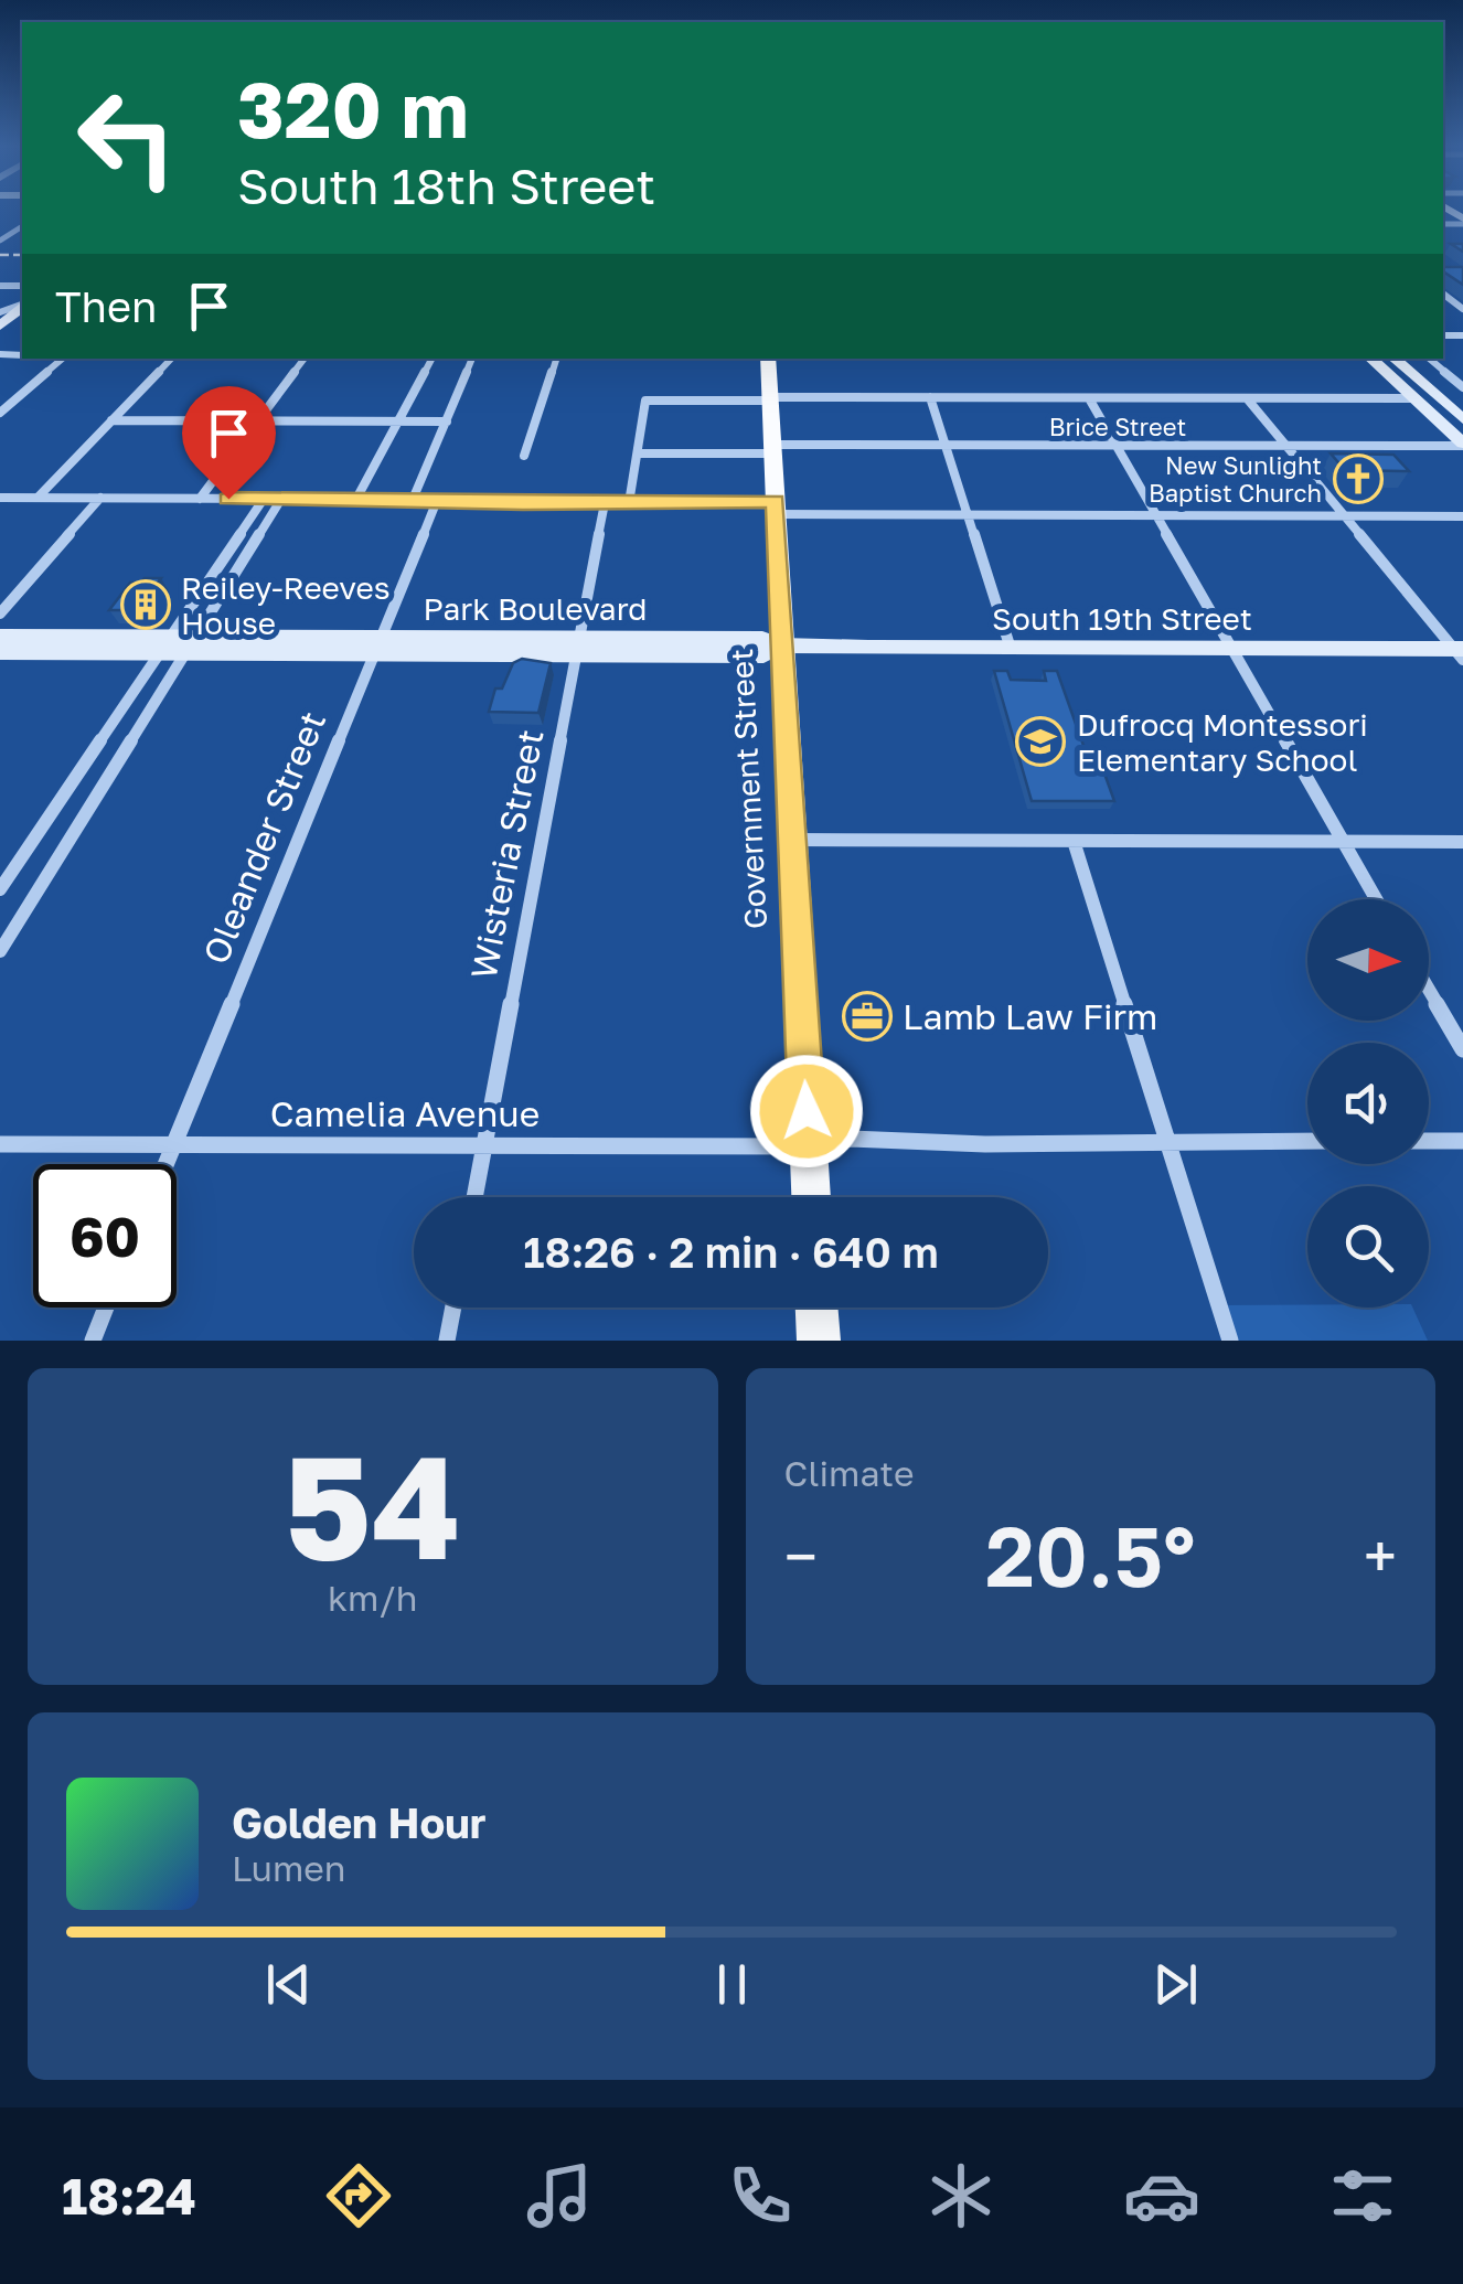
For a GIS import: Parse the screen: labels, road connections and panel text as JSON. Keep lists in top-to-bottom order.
{
  "streets": {
    "main road": ["Government Street"],
    "street": [
      "Brice Street",
      "Park Boulevard",
      "South 19th Street",
      "Oleander Street",
      "Wisteria Street",
      "Camelia Avenue"
    ]
  },
  "crossings": [
    ["Brice Street", "Government Street"],
    ["Park Boulevard", "South 19th Street"],
    ["Park Boulevard", "Government Street"],
    ["Park Boulevard", "Wisteria Street"],
    ["South 19th Street", "Government Street"],
    ["Government Street", "Camelia Avenue"],
    ["Oleander Street", "Camelia Avenue"],
    ["Wisteria Street", "Camelia Avenue"]
  ],
  "places": {
    "church": ["New Sunlight Baptist Church"],
    "building": ["Reiley-Reeves House"],
    "school or university": ["Dufrocq Montessori Elementary School"],
    "office": ["Lamb Law Firm"]
  },
  "north": "right",
  "page": {
    "turn": ["320 m", "South 18th Street"],
    "then": "Then",
    "limit": "60",
    "trip": "18:26 · 2 min · 640 m",
    "tile": [
      ["54", "km/h"],
      "Climate"
    ],
    "heat": ["−", "20.5°", "+"],
    "song": ["Golden Hour", "Lumen"],
    "tabs": "18:24"
  }
}
